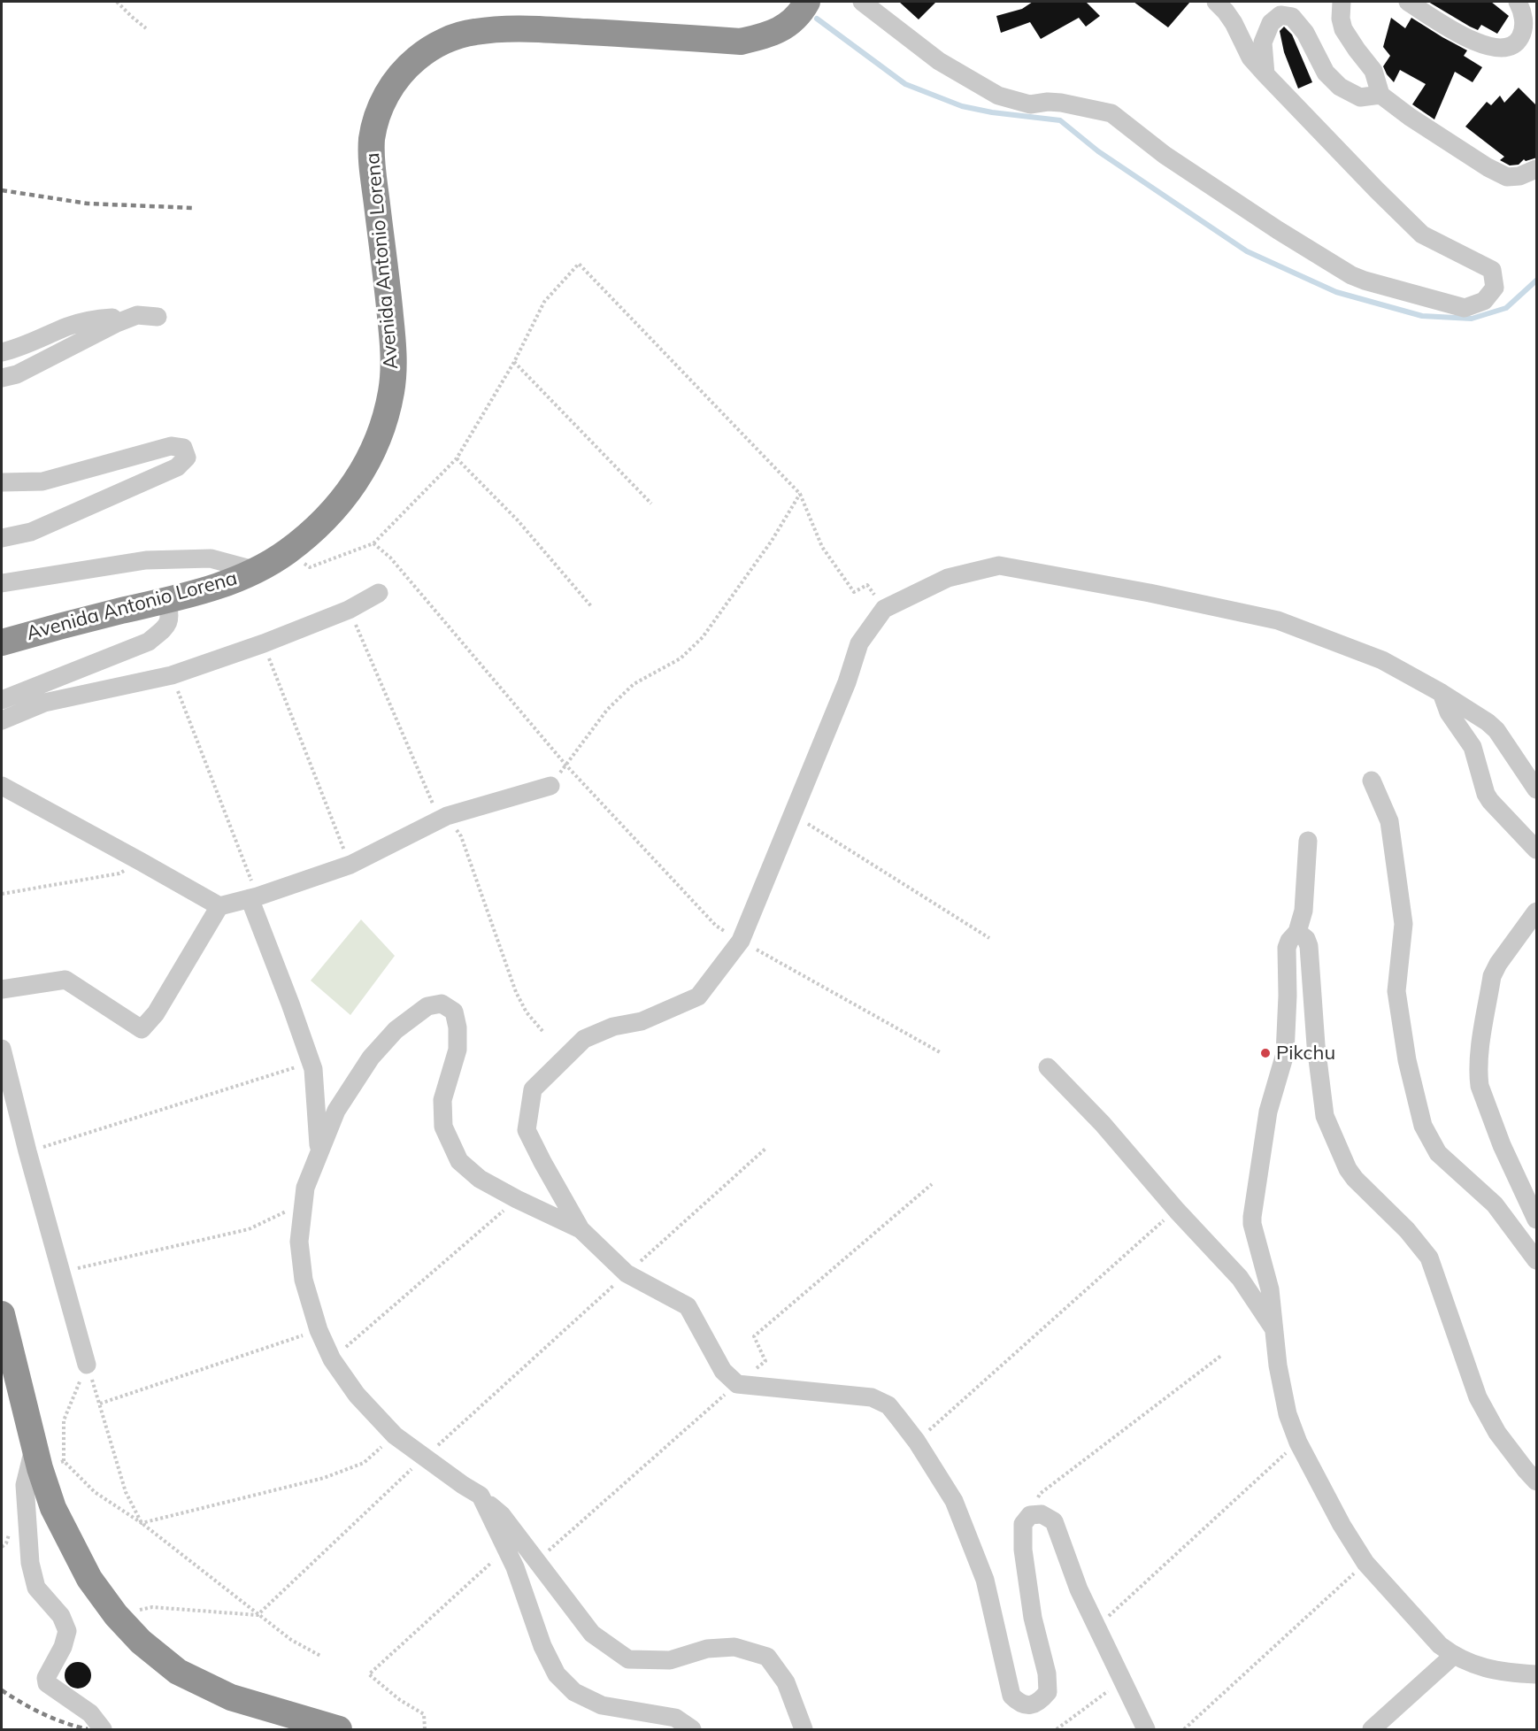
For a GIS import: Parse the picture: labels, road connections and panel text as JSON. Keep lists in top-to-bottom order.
{
  "streets": {
    "highway": ["Avenida Antonio Lorena"]
  },
  "places": ["Pikchu"]
}
